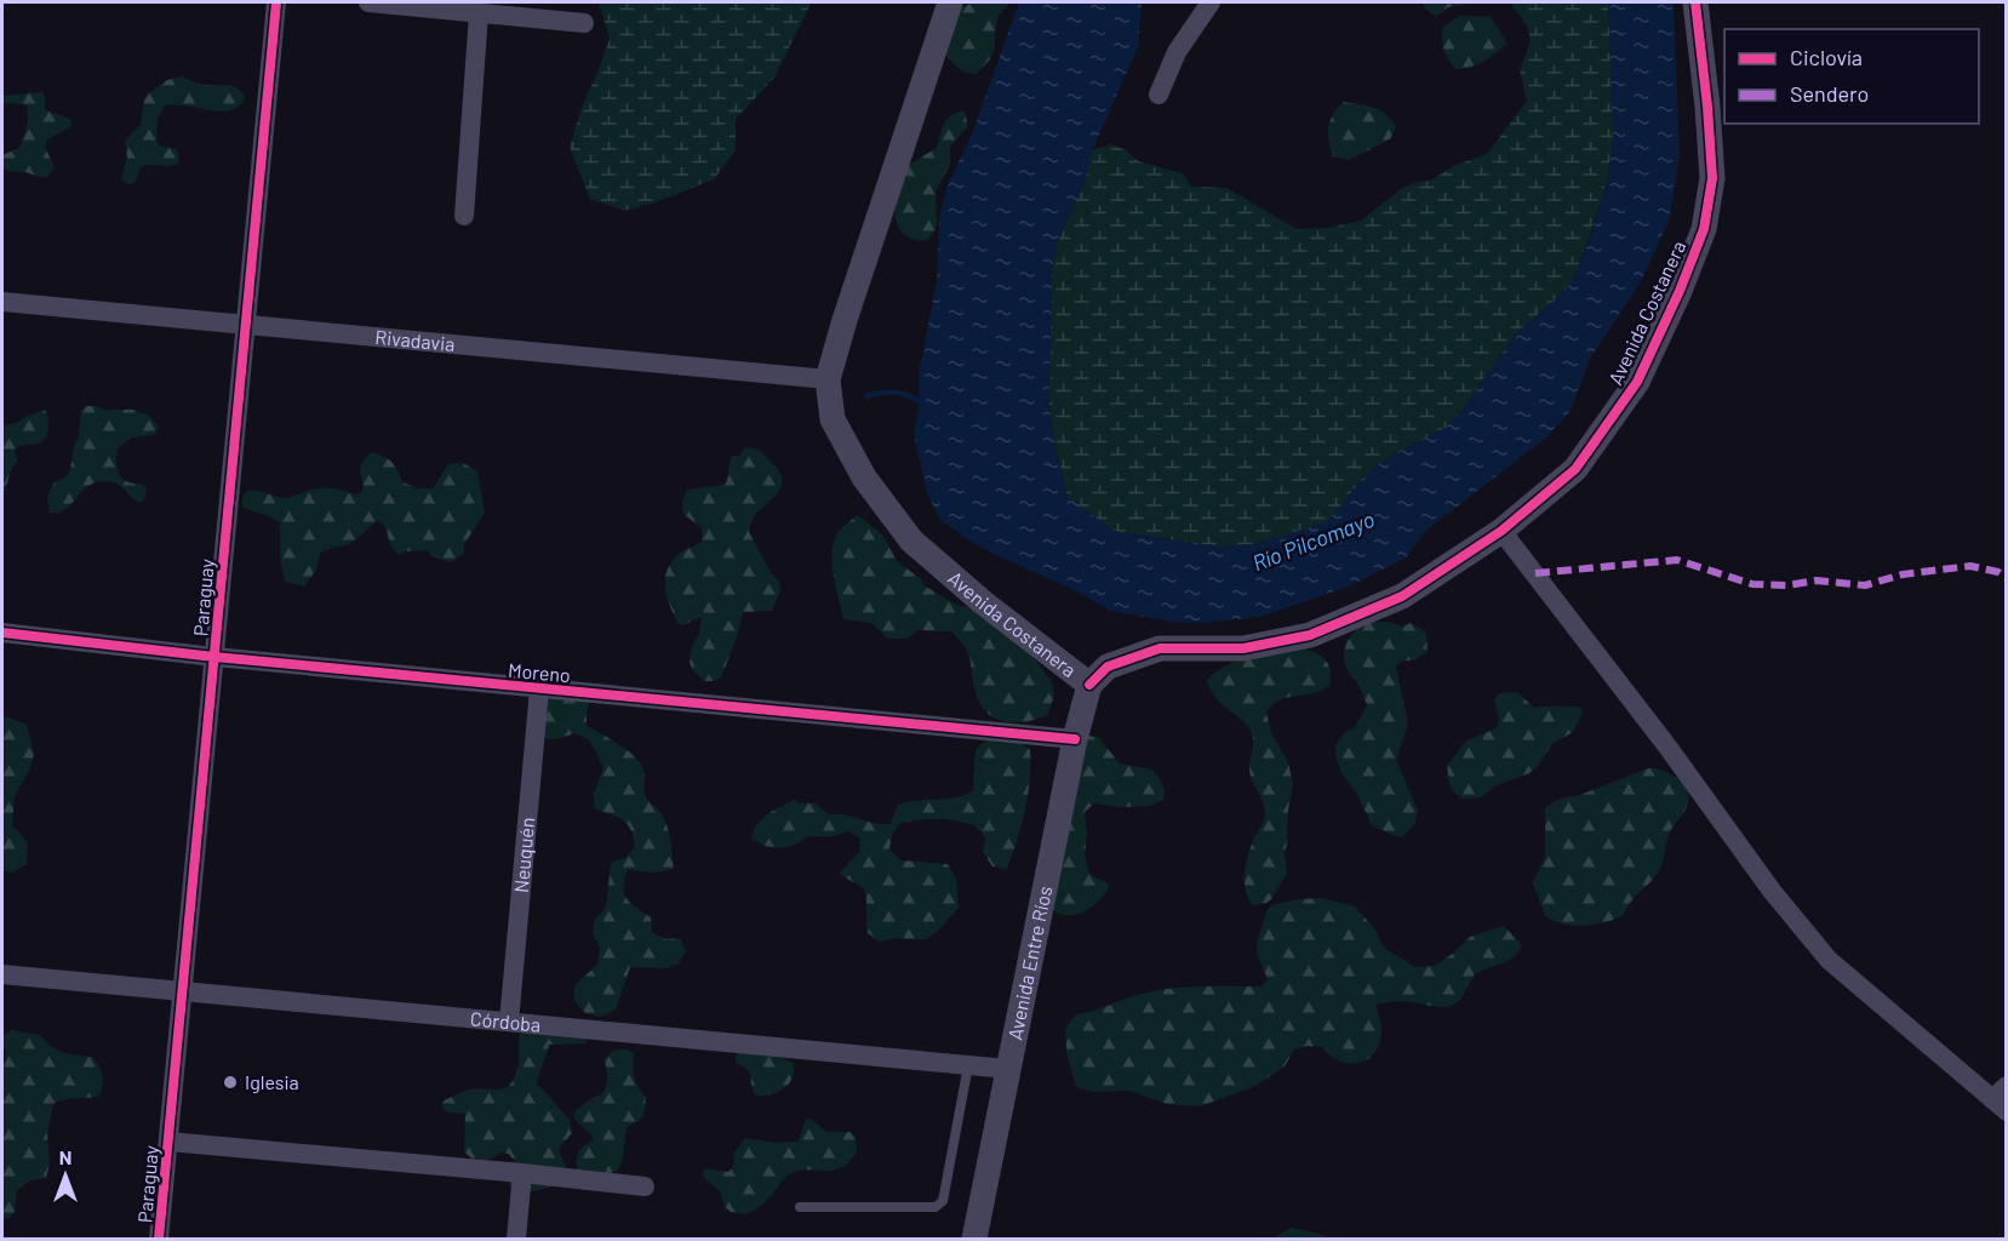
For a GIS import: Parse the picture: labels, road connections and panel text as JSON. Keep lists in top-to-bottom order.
{
  "streets": {
    "street": [
      "Avenida Costanera",
      "Rivadavia",
      "Paraguay",
      "Moreno",
      "Neuquén",
      "Avenida Entre Ríos",
      "Córdoba"
    ]
  },
  "crossings": [
    ["Avenida Costanera", "Rivadavia"],
    ["Avenida Costanera", "Avenida Entre Ríos"],
    ["Rivadavia", "Paraguay"],
    ["Paraguay", "Moreno"],
    ["Paraguay", "Córdoba"],
    ["Moreno", "Neuquén"],
    ["Moreno", "Avenida Entre Ríos"],
    ["Neuquén", "Córdoba"],
    ["Avenida Entre Ríos", "Córdoba"]
  ],
  "water": ["Río Pilcomayo"],
  "places": ["Iglesia"],
  "legend": ["Ciclovía", "Sendero"],
  "north": "top"
}
